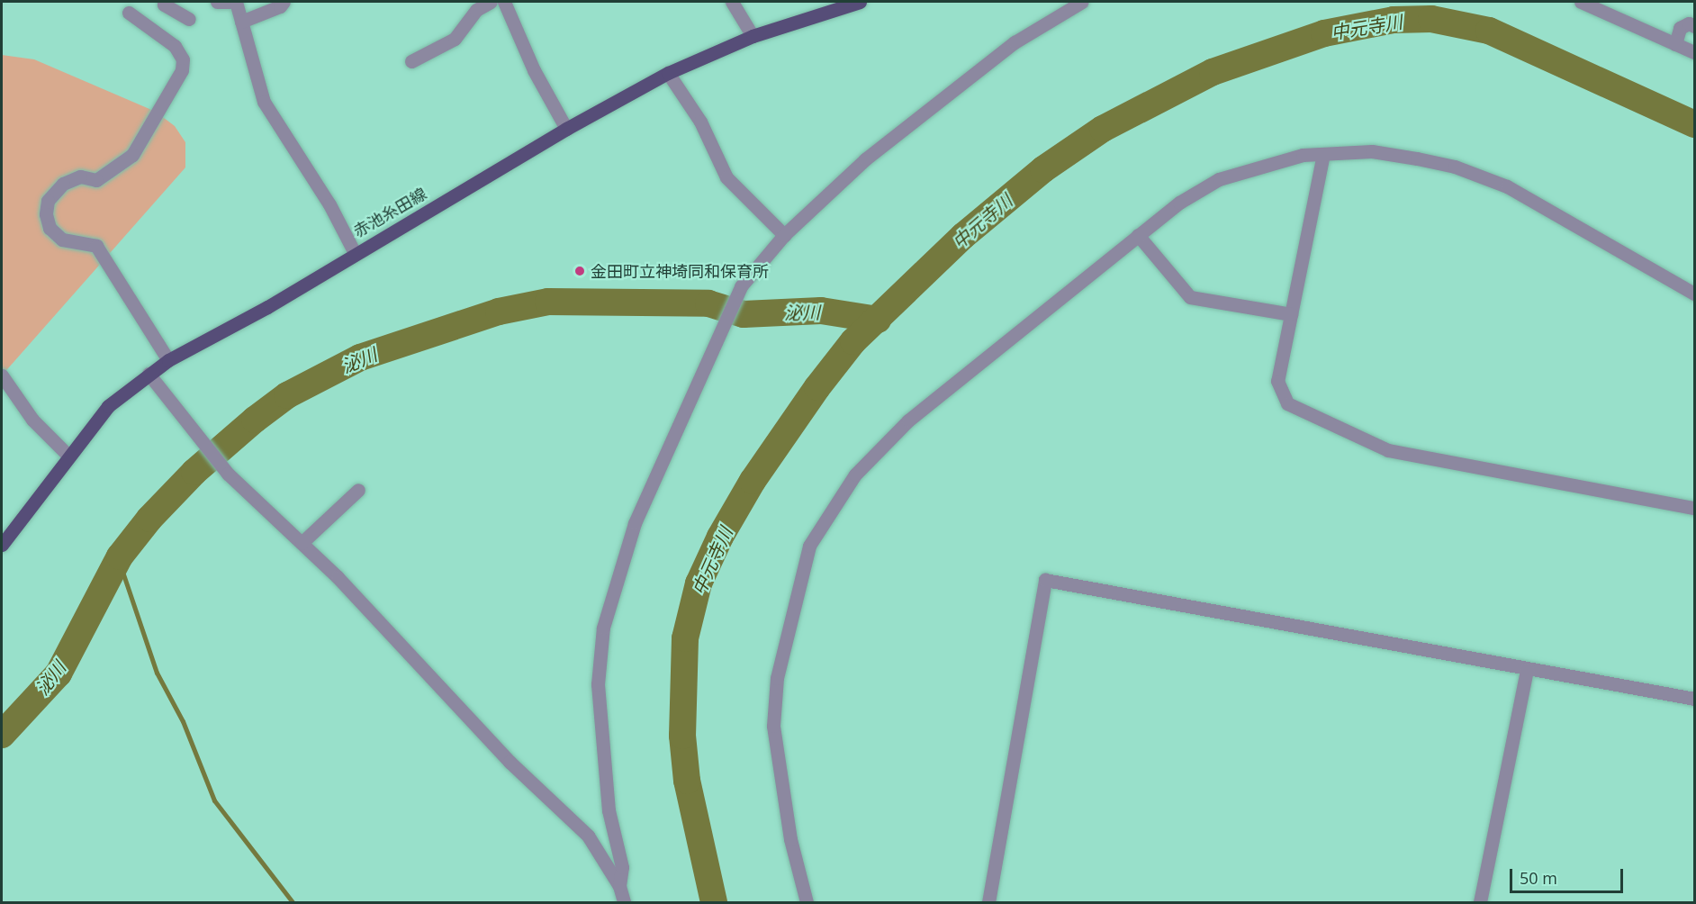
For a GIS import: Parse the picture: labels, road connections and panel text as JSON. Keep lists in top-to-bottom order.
{
  "streets": {
    "main road": ["赤池糸田線"]
  },
  "water": ["中元寺川", "泌川"],
  "places": ["金田町立神埼同和保育所"],
  "scale_bar": "50 m"
}
